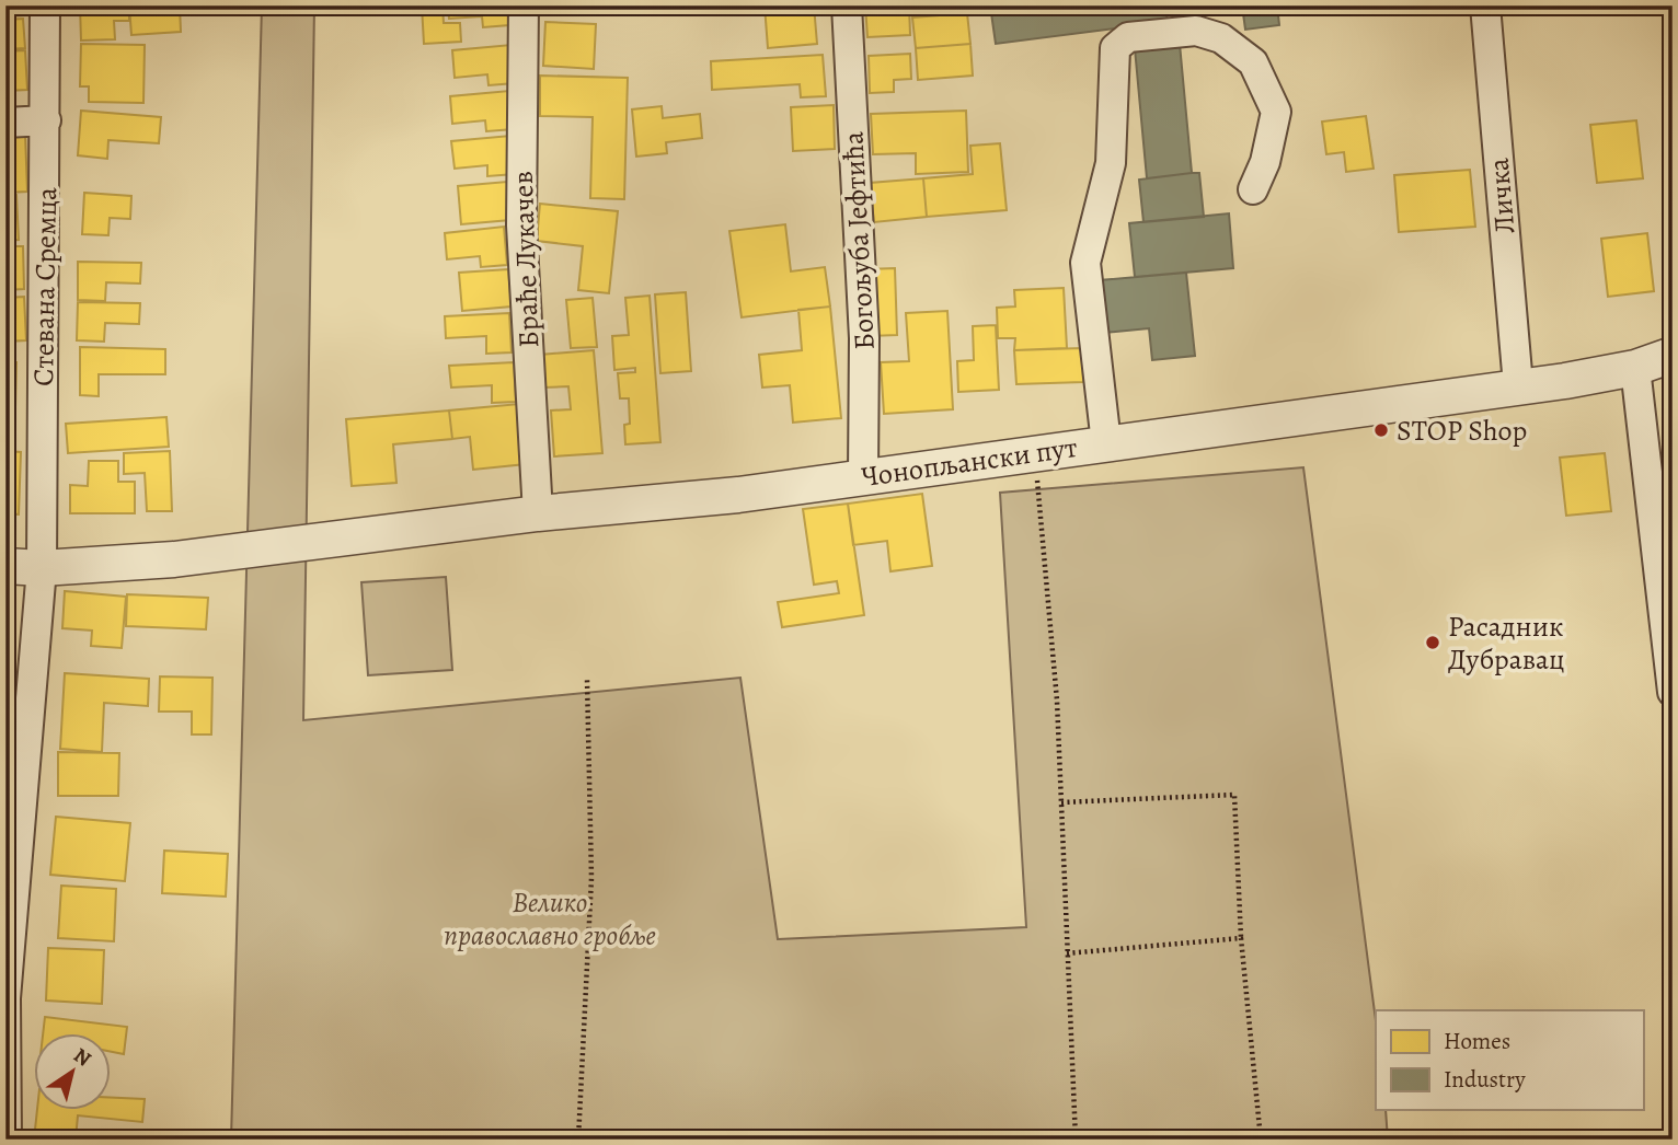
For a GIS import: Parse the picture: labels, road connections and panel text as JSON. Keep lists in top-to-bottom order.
{
  "streets": {
    "street": [
      "Личка",
      "Богољуба Јефтића",
      "Браће Лукачев",
      "Стевана Сремца",
      "Чонопљански пут"
    ]
  },
  "crossings": [
    ["Личка", "Чонопљански пут"],
    ["Богољуба Јефтића", "Чонопљански пут"],
    ["Браће Лукачев", "Чонопљански пут"],
    ["Стевана Сремца", "Чонопљански пут"]
  ],
  "parks": ["Велико православно гробље"],
  "places": ["STOP Shop", "Расадник Дубравац"],
  "legend": ["Homes", "Industry"],
  "north": "top right"
}
